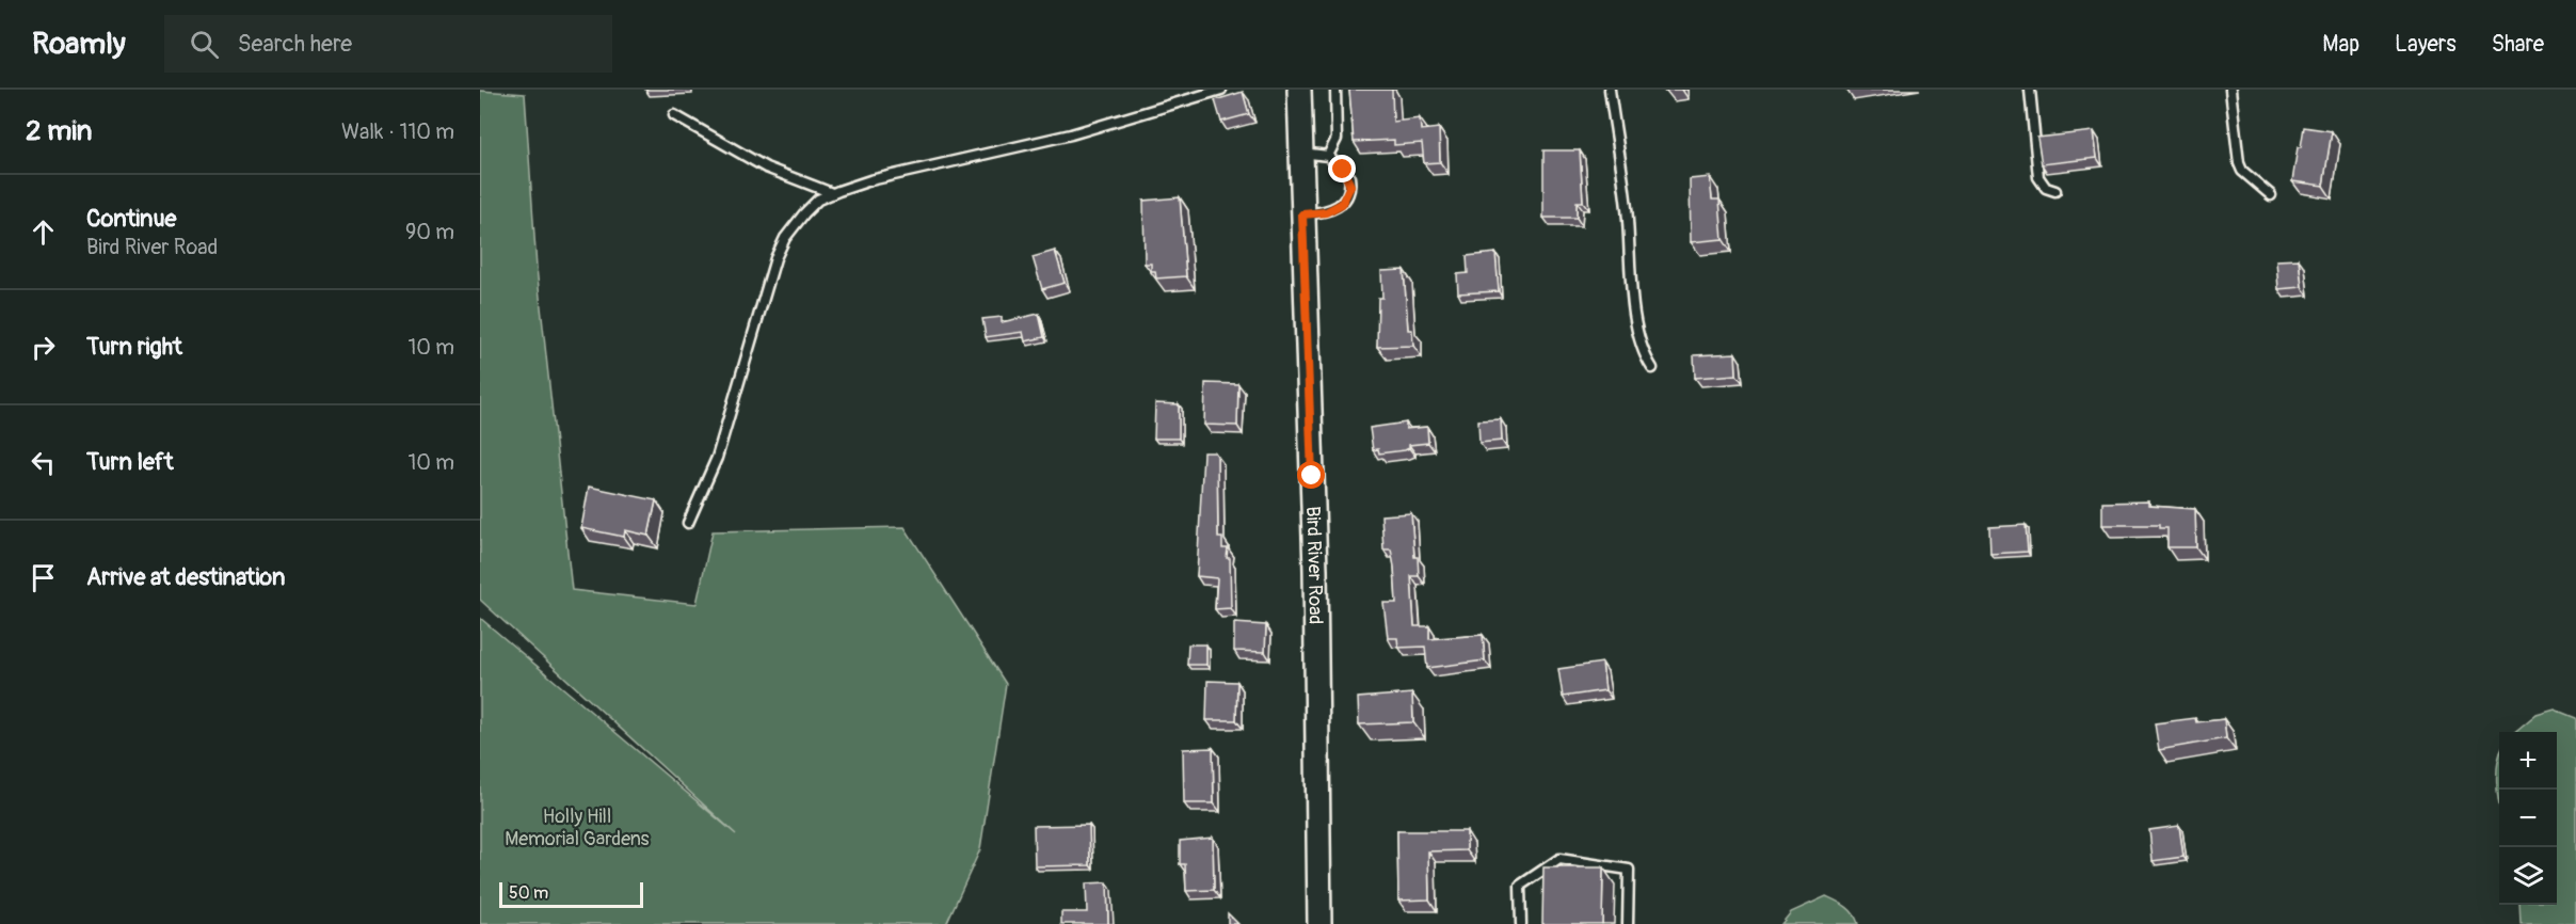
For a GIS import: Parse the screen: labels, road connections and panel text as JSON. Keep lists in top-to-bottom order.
{
  "streets": {
    "street": ["Bird River Road"]
  },
  "parks": ["Holly Hill Memorial Gardens"],
  "scale_bar": "50 m",
  "page": {
    "header": "Roamly",
    "search": "Search here",
    "nav": ["Map", "Layers", "Share"],
    "heading": ["2 min", "Walk · 110 m"],
    "list": [
      ["Continue", "Bird River Road", "90 m"],
      ["Turn right", "10 m"],
      ["Turn left", "10 m"],
      "Arrive at destination"
    ],
    "map_buttons": ["+", "−"],
    "scale": "50 m"
  }
}
